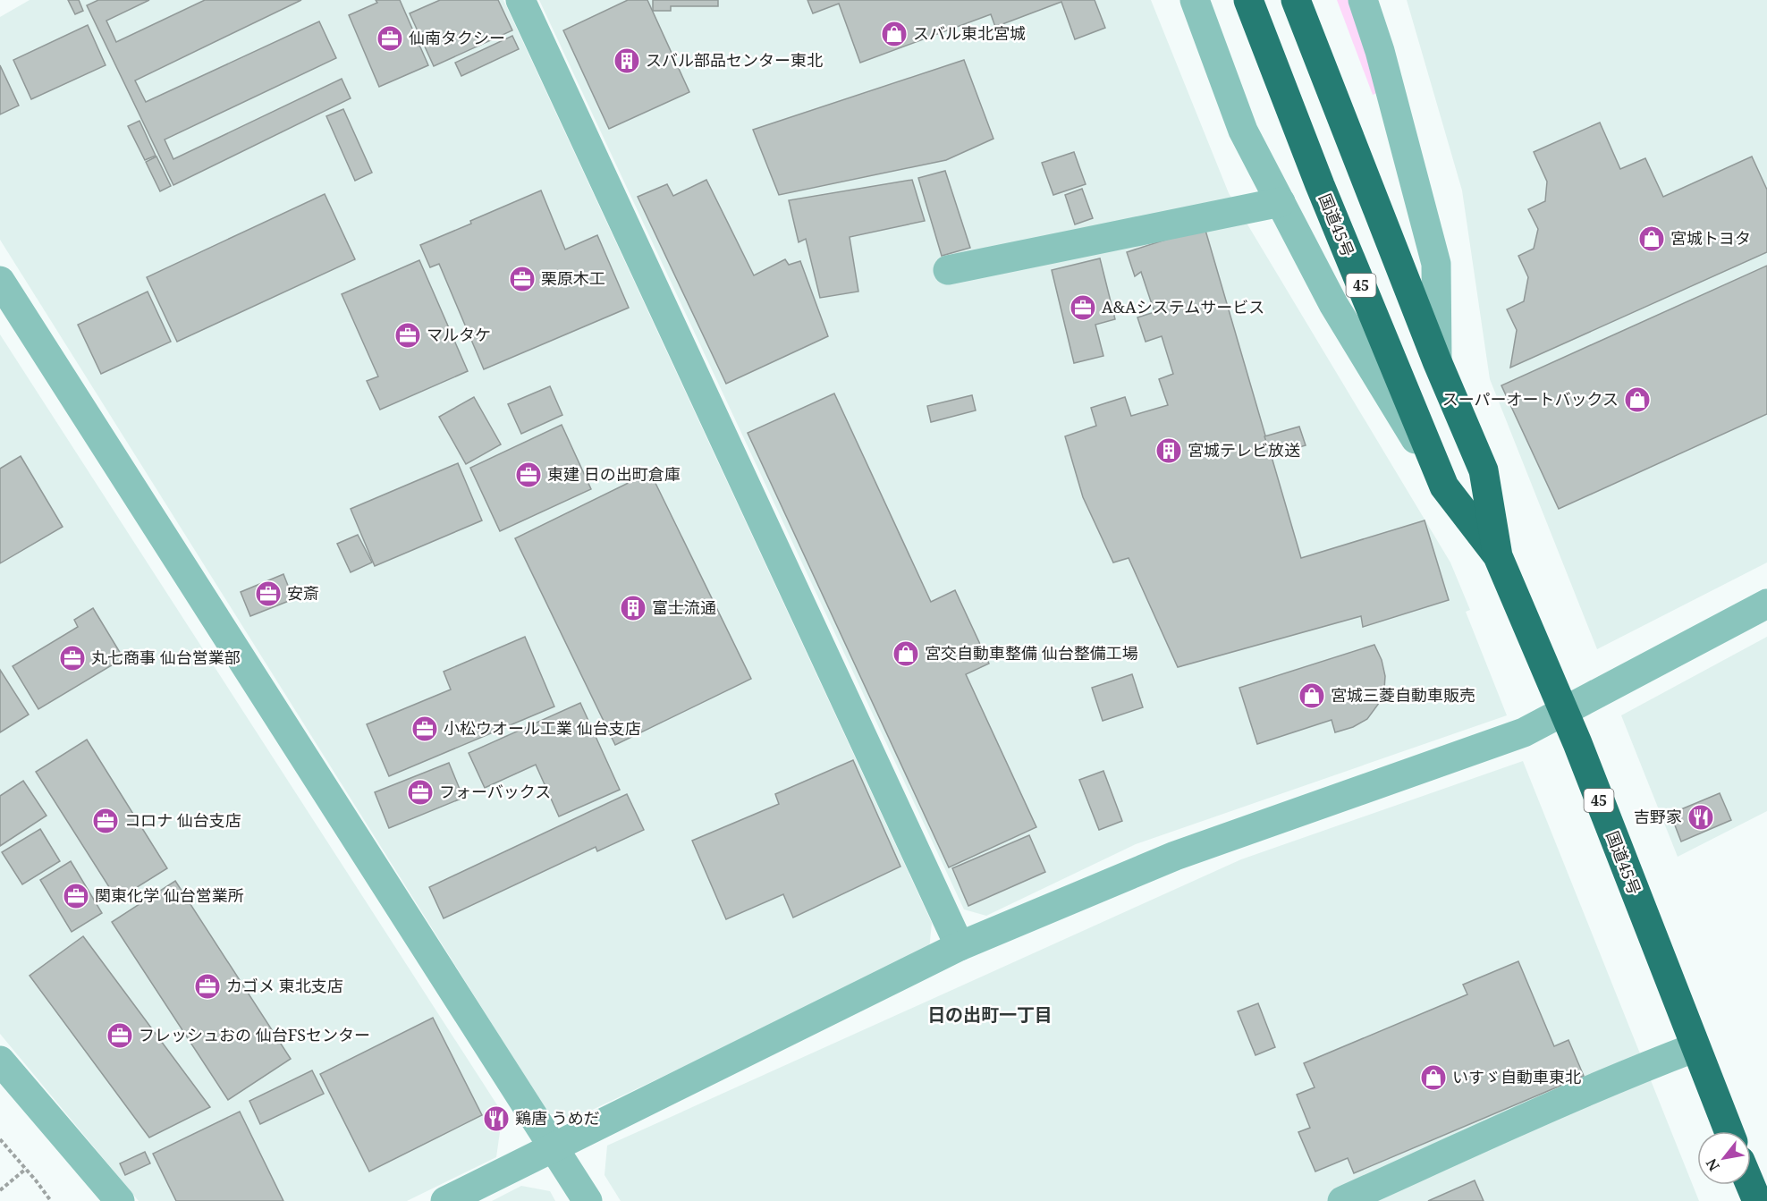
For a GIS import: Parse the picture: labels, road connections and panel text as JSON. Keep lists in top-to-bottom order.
{
  "streets": {
    "highway": ["国道45号", "45"]
  },
  "districts": ["日の出町一丁目"],
  "places": {
    "shop": [
      "スバル東北宮城",
      "宮城トヨタ",
      "スーパーオートバックス",
      "宮交自動車整備 仙台整備工場",
      "宮城三菱自動車販売",
      "いすゞ自動車東北"
    ],
    "office": [
      "仙南タクシー",
      "栗原木工",
      "A&Aシステムサービス",
      "マルタケ",
      "東建 日の出町倉庫",
      "安斎",
      "丸七商事 仙台営業部",
      "小松ウオール工業 仙台支店",
      "フォーバックス",
      "コロナ 仙台支店",
      "関東化学 仙台営業所",
      "カゴメ 東北支店",
      "フレッシュおの 仙台FSセンター"
    ],
    "building": ["スバル部品センター東北", "宮城テレビ放送", "富士流通"],
    "restaurant": ["吉野家", "鶏唐 うめだ"]
  },
  "north": "bottom left"
}
